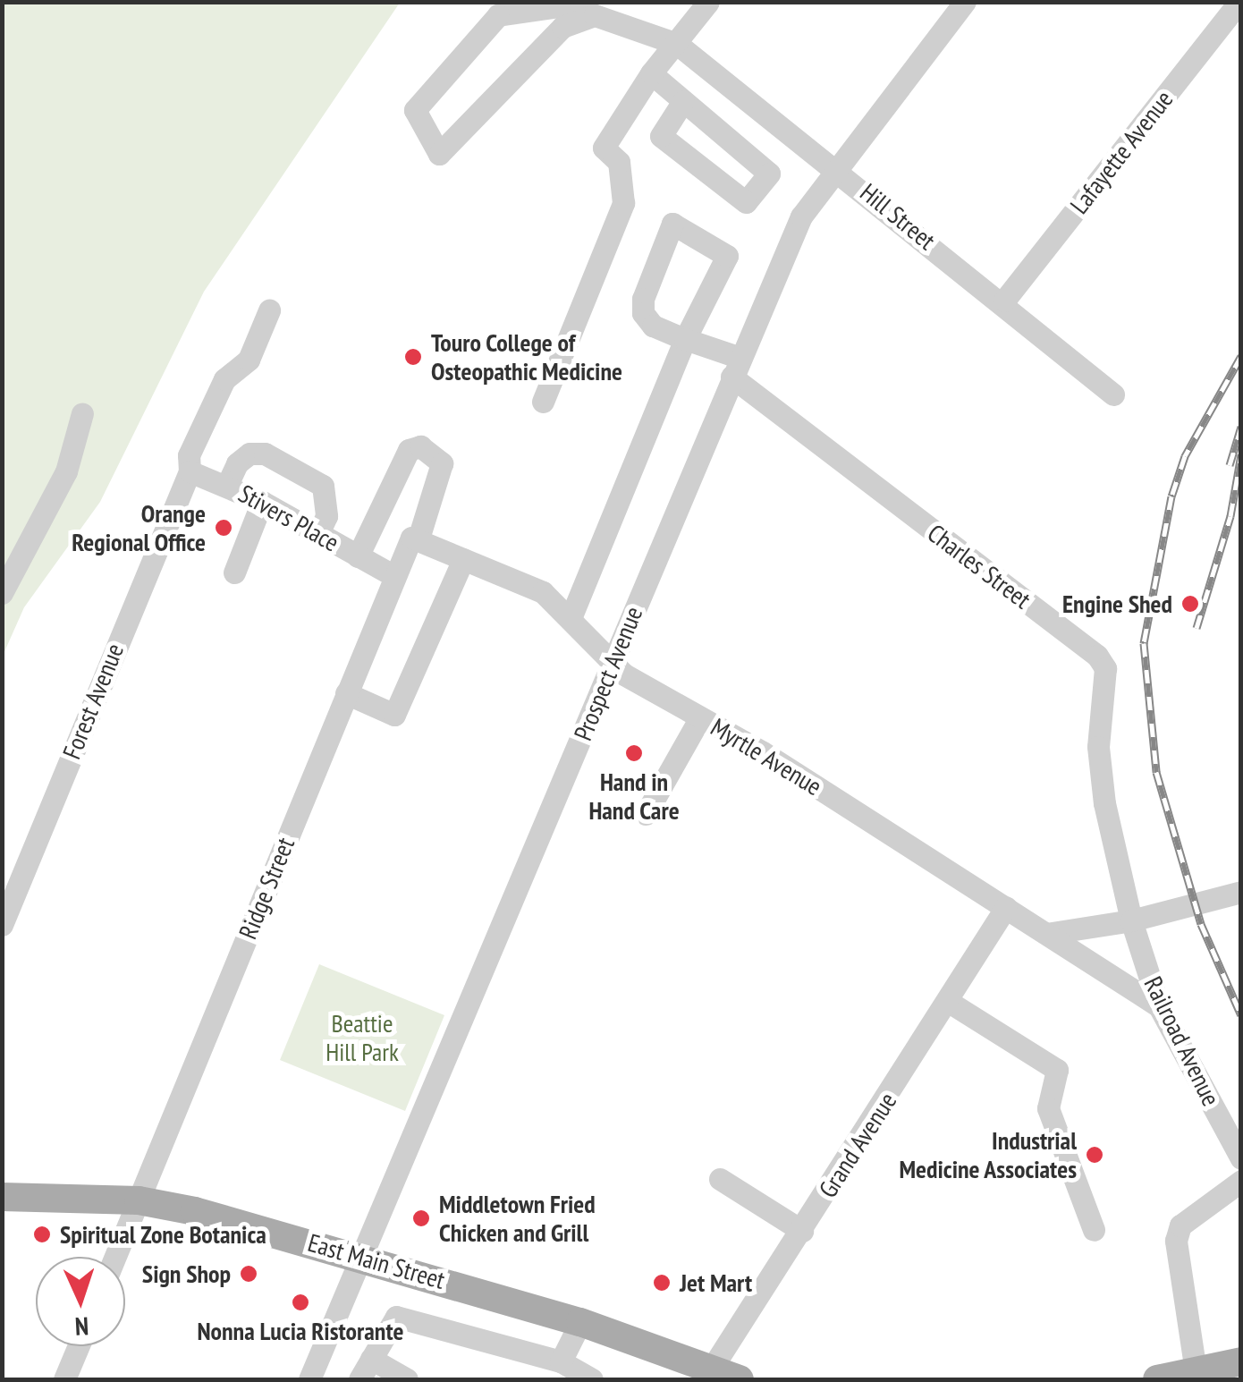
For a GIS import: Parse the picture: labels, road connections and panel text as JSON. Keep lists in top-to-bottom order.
{
  "streets": {
    "main road": ["East Main Street"],
    "street": [
      "Lafayette Avenue",
      "Hill Street",
      "Stivers Place",
      "Charles Street",
      "Prospect Avenue",
      "Forest Avenue",
      "Myrtle Avenue",
      "Ridge Street",
      "Railroad Avenue",
      "Grand Avenue"
    ]
  },
  "crossings": [
    ["Lafayette Avenue", "Hill Street"],
    ["Hill Street", "Prospect Avenue"],
    ["Stivers Place", "Forest Avenue"],
    ["Stivers Place", "Ridge Street"],
    ["Charles Street", "Prospect Avenue"],
    ["Charles Street", "Railroad Avenue"],
    ["Prospect Avenue", "Myrtle Avenue"],
    ["Prospect Avenue", "East Main Street"],
    ["Myrtle Avenue", "Railroad Avenue"],
    ["Myrtle Avenue", "Grand Avenue"],
    ["Ridge Street", "East Main Street"],
    ["Grand Avenue", "East Main Street"]
  ],
  "parks": ["Beattie Hill Park"],
  "places": [
    "Touro College of Osteopathic Medicine",
    "Orange Regional Office",
    "Engine Shed",
    "Hand in Hand Care",
    "Industrial Medicine Associates",
    "Middletown Fried Chicken and Grill",
    "Spiritual Zone Botanica",
    "Sign Shop",
    "Jet Mart",
    "Nonna Lucia Ristorante"
  ],
  "north": "bottom"
}
